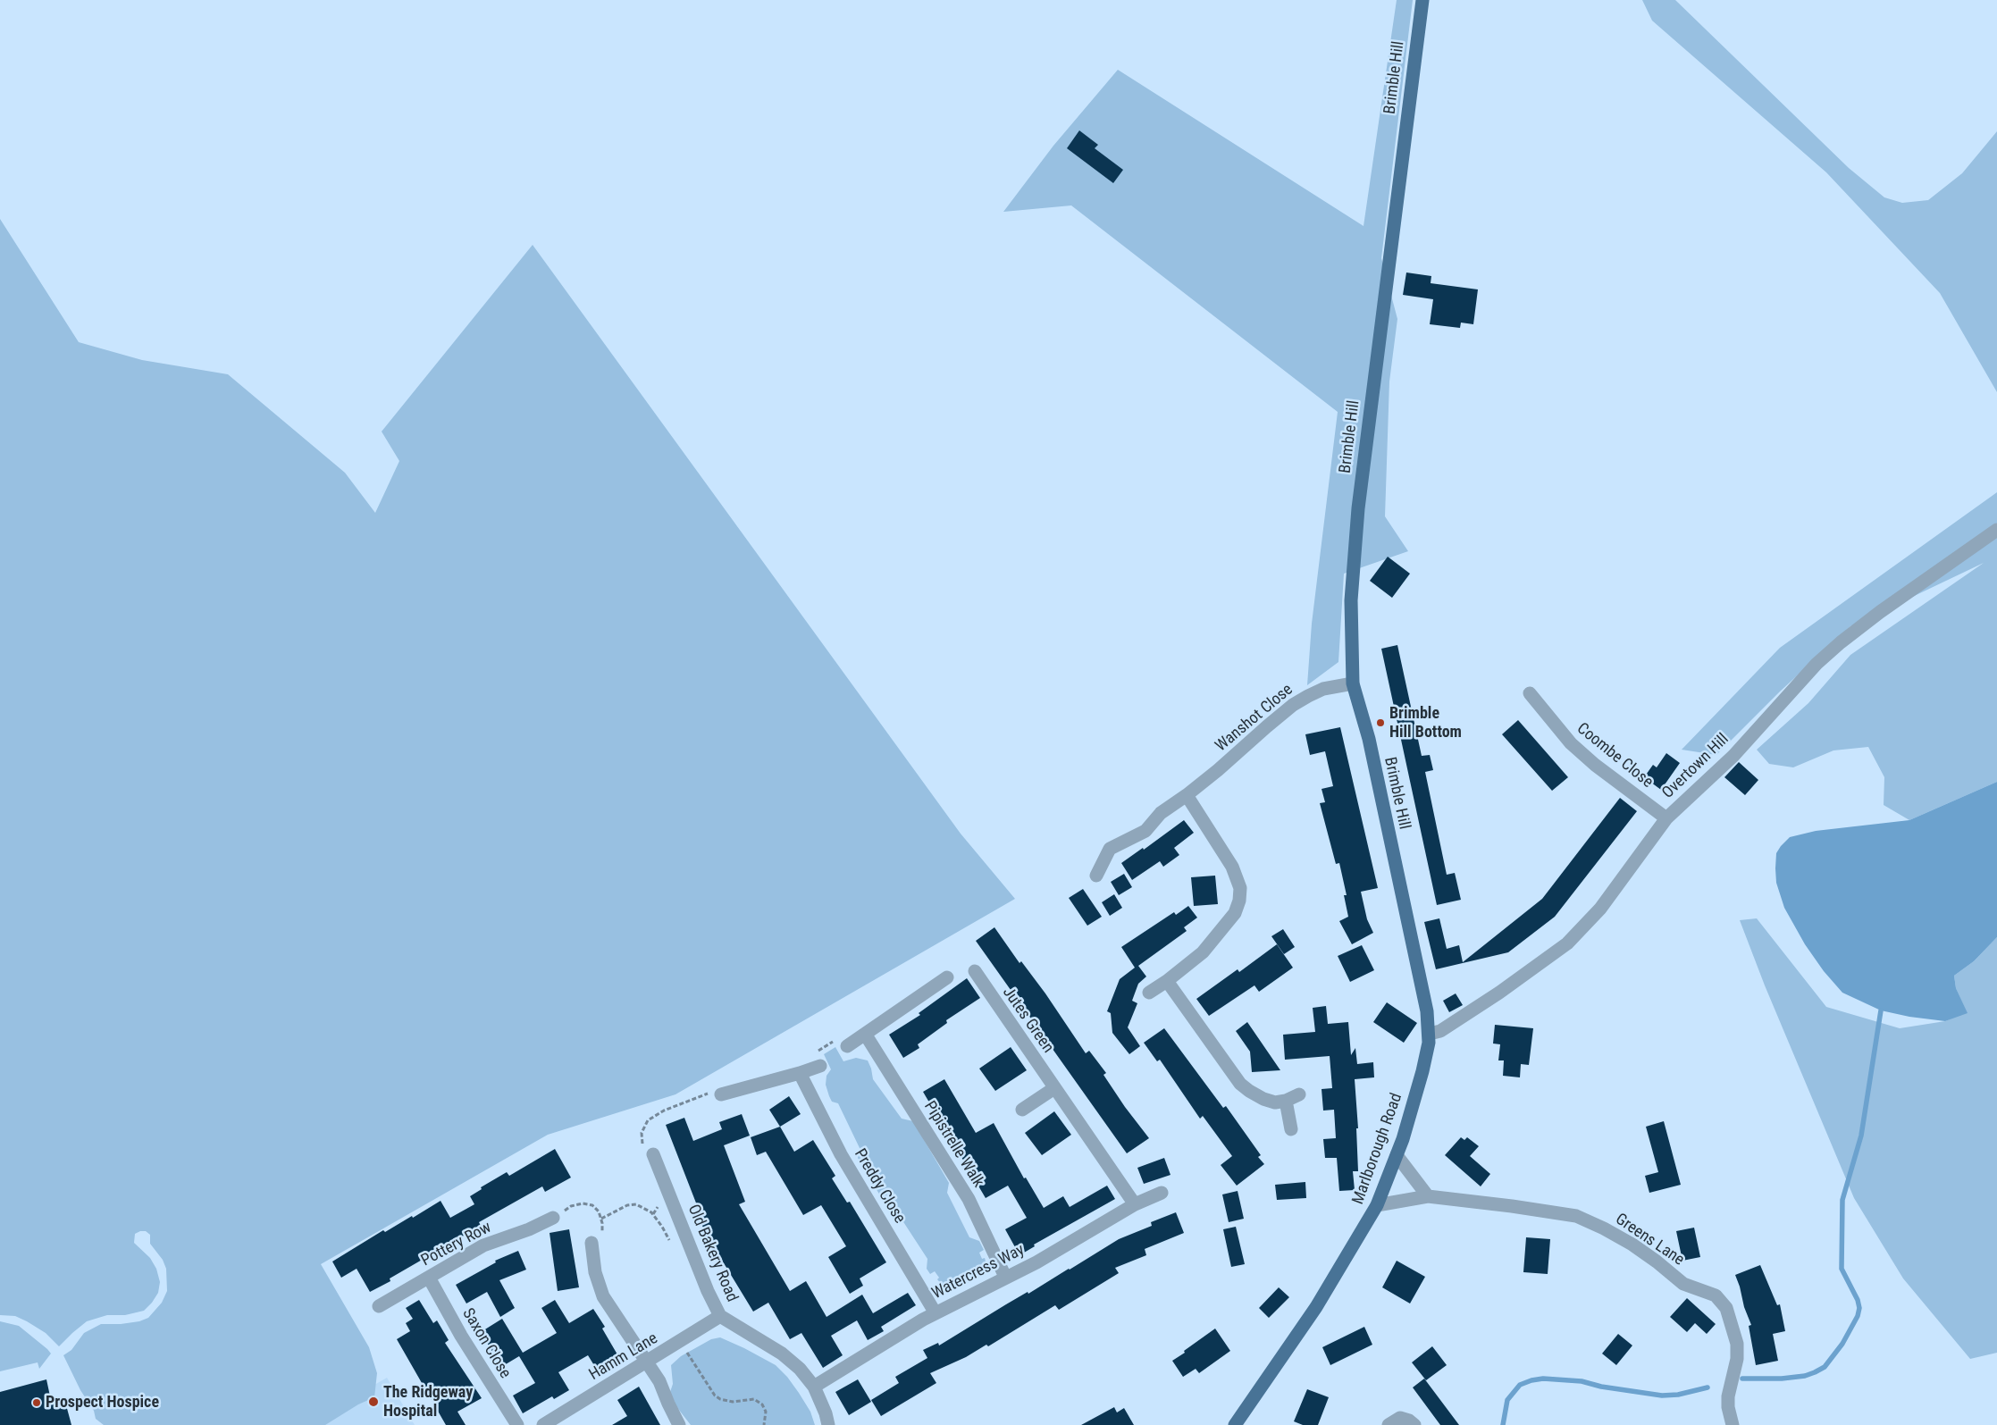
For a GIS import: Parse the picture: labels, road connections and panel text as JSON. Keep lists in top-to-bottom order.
{
  "streets": {
    "main road": ["Brimble Hill", "Marlborough Road"],
    "street": [
      "Wanshot Close",
      "Coombe Close",
      "Overtown Hill",
      "Jutes Green",
      "Pipistrelle Walk",
      "Preddy Close",
      "Greens Lane",
      "Pottery Row",
      "Old Bakery Road",
      "Watercress Way",
      "Saxon Close",
      "Hamm Lane"
    ]
  },
  "crossings": [
    ["Brimble Hill", "Wanshot Close"],
    ["Brimble Hill", "Marlborough Road"],
    ["Coombe Close", "Overtown Hill"],
    ["Overtown Hill", "Marlborough Road"],
    ["Jutes Green", "Watercress Way"],
    ["Pipistrelle Walk", "Watercress Way"],
    ["Marlborough Road", "Greens Lane"],
    ["Preddy Close", "Watercress Way"],
    ["Pottery Row", "Saxon Close"],
    ["Old Bakery Road", "Watercress Way"],
    ["Old Bakery Road", "Hamm Lane"]
  ],
  "places": ["Brimble Hill Bottom", "The Ridgeway Hospital", "Prospect Hospice"]
}
